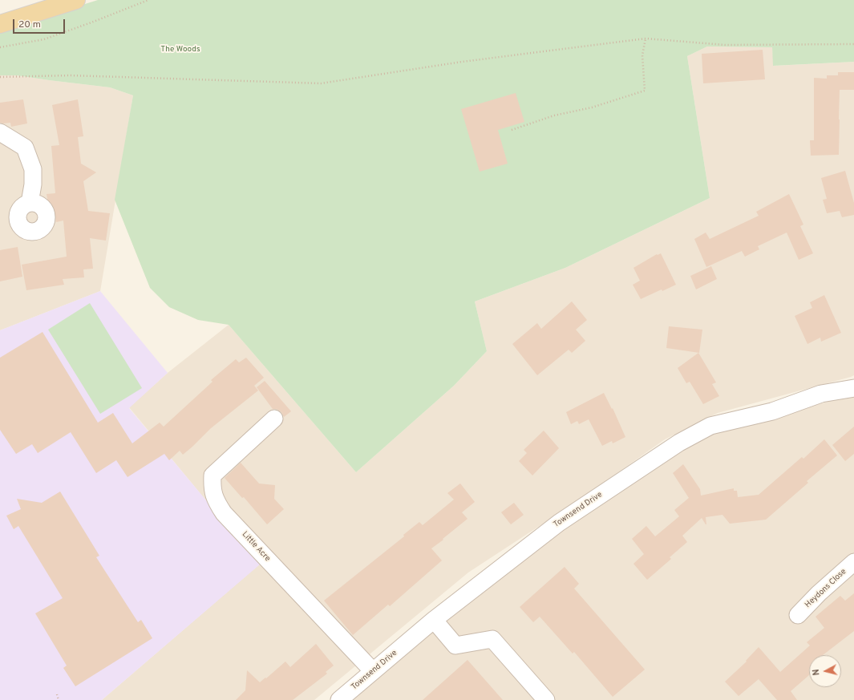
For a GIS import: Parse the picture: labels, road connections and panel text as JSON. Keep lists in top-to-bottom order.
{
  "streets": {
    "street": ["Townsend Drive", "Little Acre", "Heydons Close"]
  },
  "crossings": [
    ["Townsend Drive", "Little Acre"]
  ],
  "parks": ["The Woods"],
  "scale_bar": "20 m",
  "north": "left"
}
